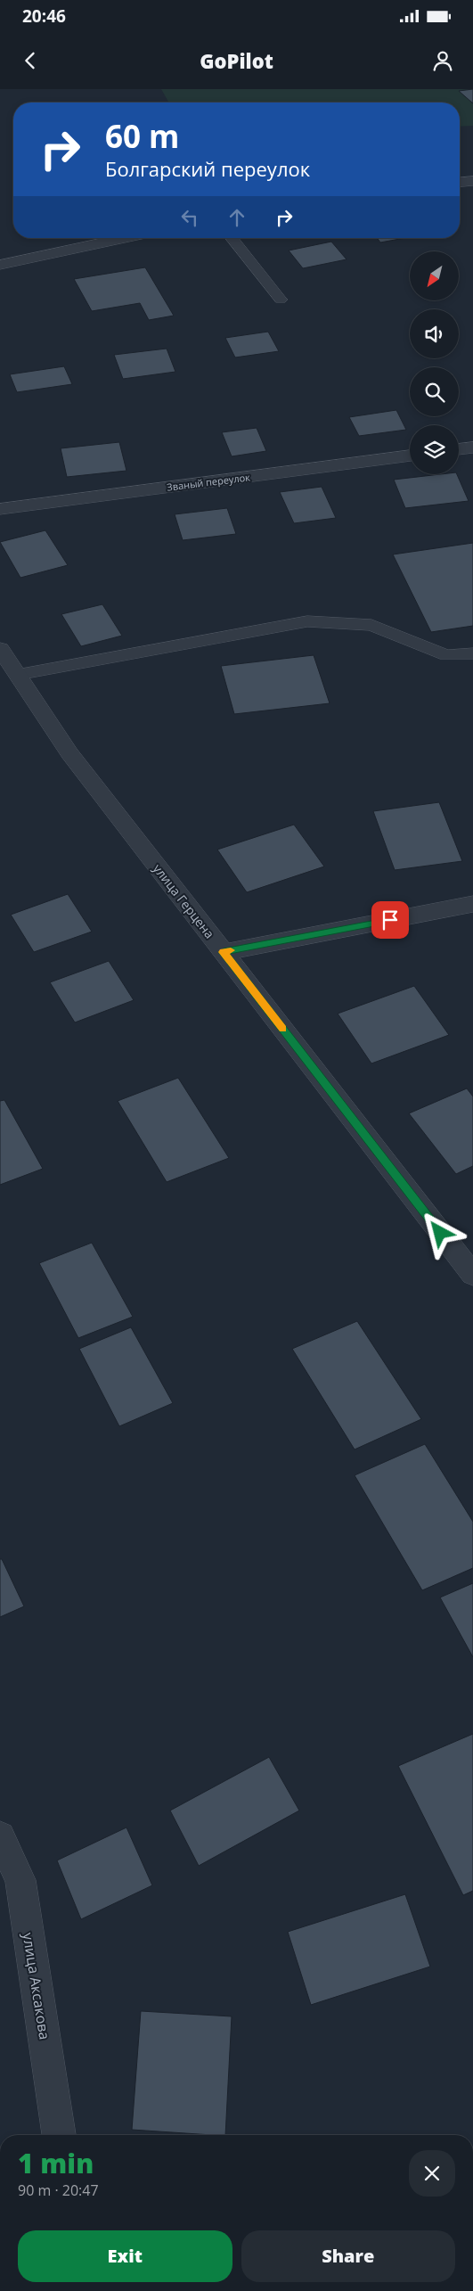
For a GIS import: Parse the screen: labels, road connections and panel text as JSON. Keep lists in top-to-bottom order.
{
  "streets": {
    "street": ["Званый переулок", "улица Герцена", "улица Аксакова"]
  },
  "north": "bottom left",
  "page": {
    "status": "20:46",
    "header": "GoPilot",
    "turn": ["60 m", "Болгарский переулок"],
    "heading": ["1 min", "90 m · 20:47"],
    "buttons": ["Exit", "Share"]
  }
}
